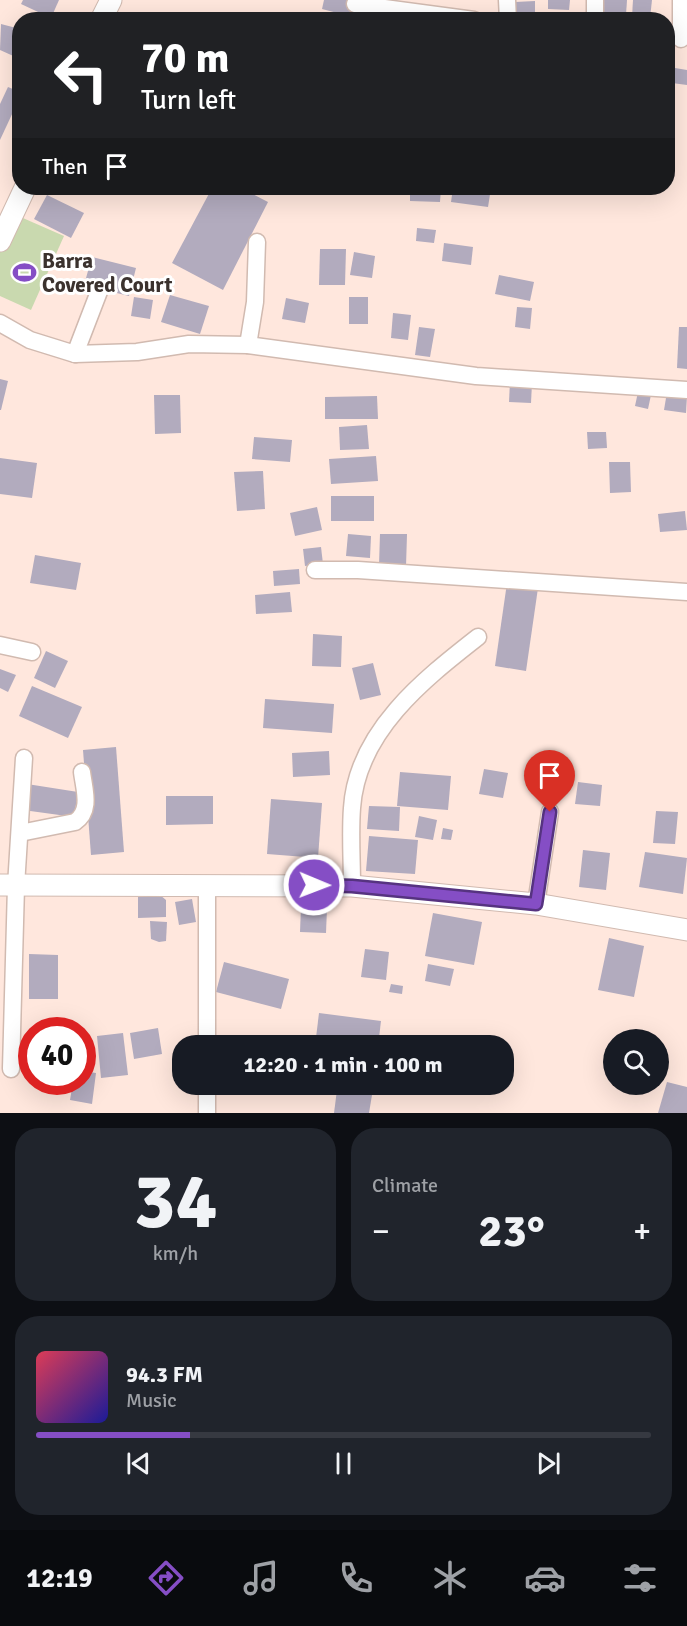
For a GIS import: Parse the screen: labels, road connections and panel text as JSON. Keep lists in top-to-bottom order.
{
  "places": {
    "sports": ["Barra Covered Court"]
  },
  "page": {
    "turn": ["70 m", "Turn left"],
    "then": "Then",
    "limit": "40",
    "trip": "12:20 · 1 min · 100 m",
    "tile": [
      ["34", "km/h"],
      "Climate"
    ],
    "heat": ["−", "23°", "+"],
    "song": ["94.3 FM", "Music"],
    "tabs": "12:19"
  }
}
